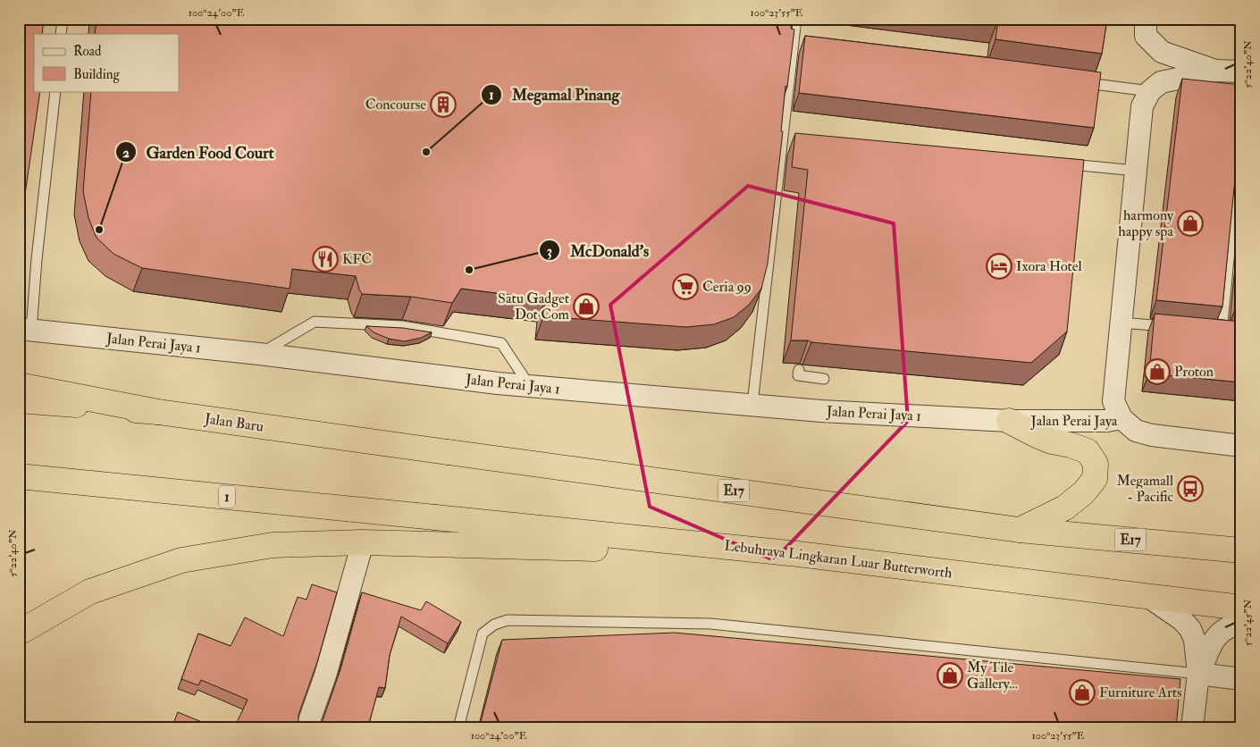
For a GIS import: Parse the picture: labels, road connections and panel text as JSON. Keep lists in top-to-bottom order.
{
  "streets": {
    "highway": [
      "Jalan Baru",
      "E17",
      "1",
      "Lebuhraya Lingkaran Luar Butterworth"
    ],
    "street": ["Jalan Perai Jaya 1", "Jalan Perai Jaya"]
  },
  "crossings": [
    ["Jalan Perai Jaya 1", "Jalan Perai Jaya"],
    ["Jalan Baru", "E17"]
  ],
  "places": {
    "building": ["Concourse"],
    "other": ["Megamal Pinang", "Garden Food Court", "McDonald's"],
    "shop": [
      "harmony happy spa",
      "Satu Gadget Dot Com",
      "Proton",
      "My Tile Gallery...",
      "Furniture Arts"
    ],
    "restaurant": ["KFC"],
    "hotel": ["Ixora Hotel"],
    "supermarket": ["Ceria 99"],
    "bus stop": ["Megamall - Pacific"]
  },
  "legend": ["Road", "Building"],
  "coordinates": [
    "100°24'00\"E",
    "100°23'55\"E",
    "5°22'40\"N",
    "5°22'45\"N"
  ]
}
